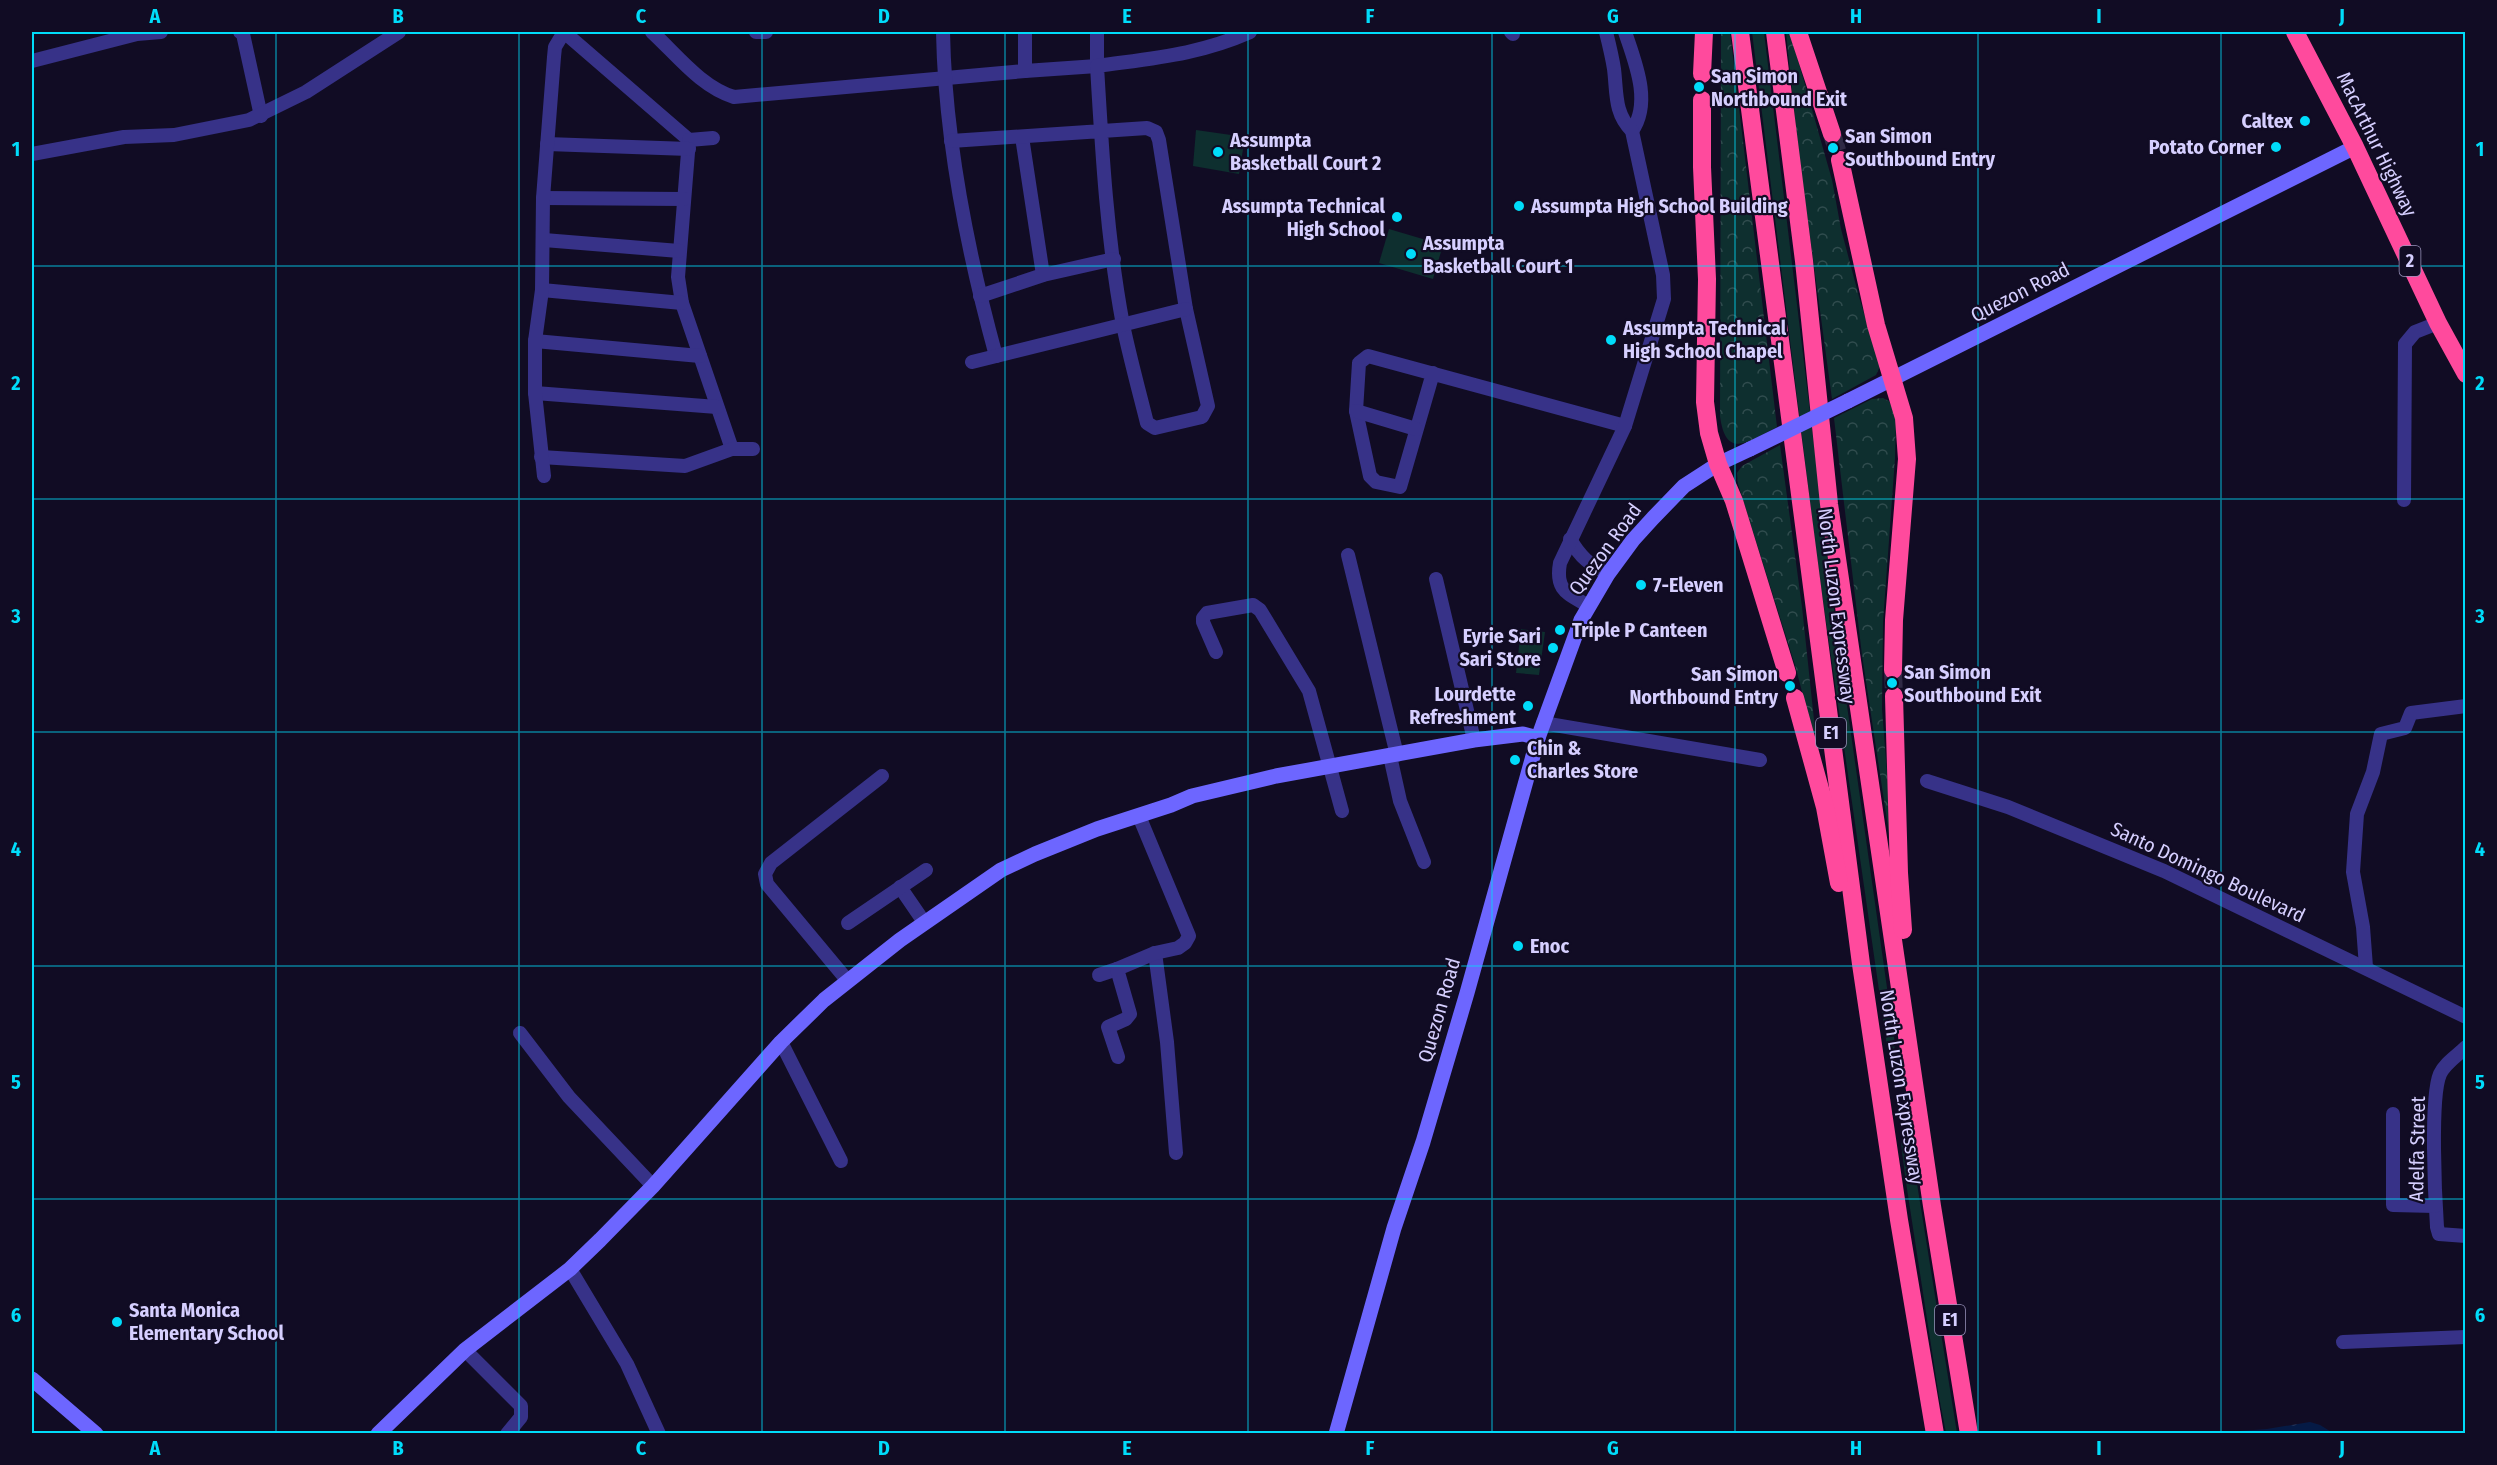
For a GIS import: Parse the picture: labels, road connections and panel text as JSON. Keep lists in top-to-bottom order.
{
  "streets": {
    "highway": [
      "MacArthur Highway",
      "2",
      "North Luzon Expressway",
      "E1"
    ],
    "main road": ["Quezon Road"],
    "street": ["Santo Domingo Boulevard", "Adelfa Street"]
  },
  "crossings": [
    ["MacArthur Highway", "Quezon Road"]
  ],
  "places": [
    "San Simon Northbound Exit",
    "Caltex",
    "Potato Corner",
    "San Simon Southbound Entry",
    "Assumpta Basketball Court 2",
    "Assumpta High School Building",
    "Assumpta Technical High School",
    "Assumpta Basketball Court 1",
    "Assumpta Technical High School Chapel",
    "7-Eleven",
    "Triple P Canteen",
    "Eyrie Sari Sari Store",
    "San Simon Southbound Exit",
    "San Simon Northbound Entry",
    "Lourdette Refreshment",
    "Chin & Charles Store",
    "Enoc",
    "Santa Monica Elementary School"
  ],
  "grid": {
    "columns": [
      "A",
      "B",
      "C",
      "D",
      "E",
      "F",
      "G",
      "H",
      "I",
      "J"
    ],
    "rows": [
      "1",
      "2",
      "3",
      "4",
      "5",
      "6"
    ]
  }
}
